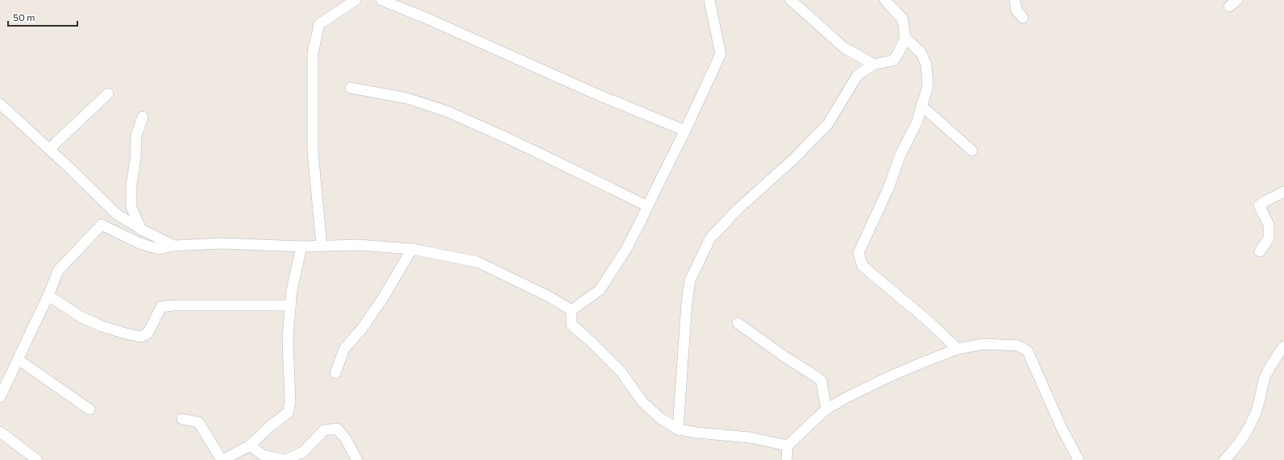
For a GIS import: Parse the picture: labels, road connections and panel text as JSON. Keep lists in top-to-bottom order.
{
  "scale_bar": "50 m"
}
